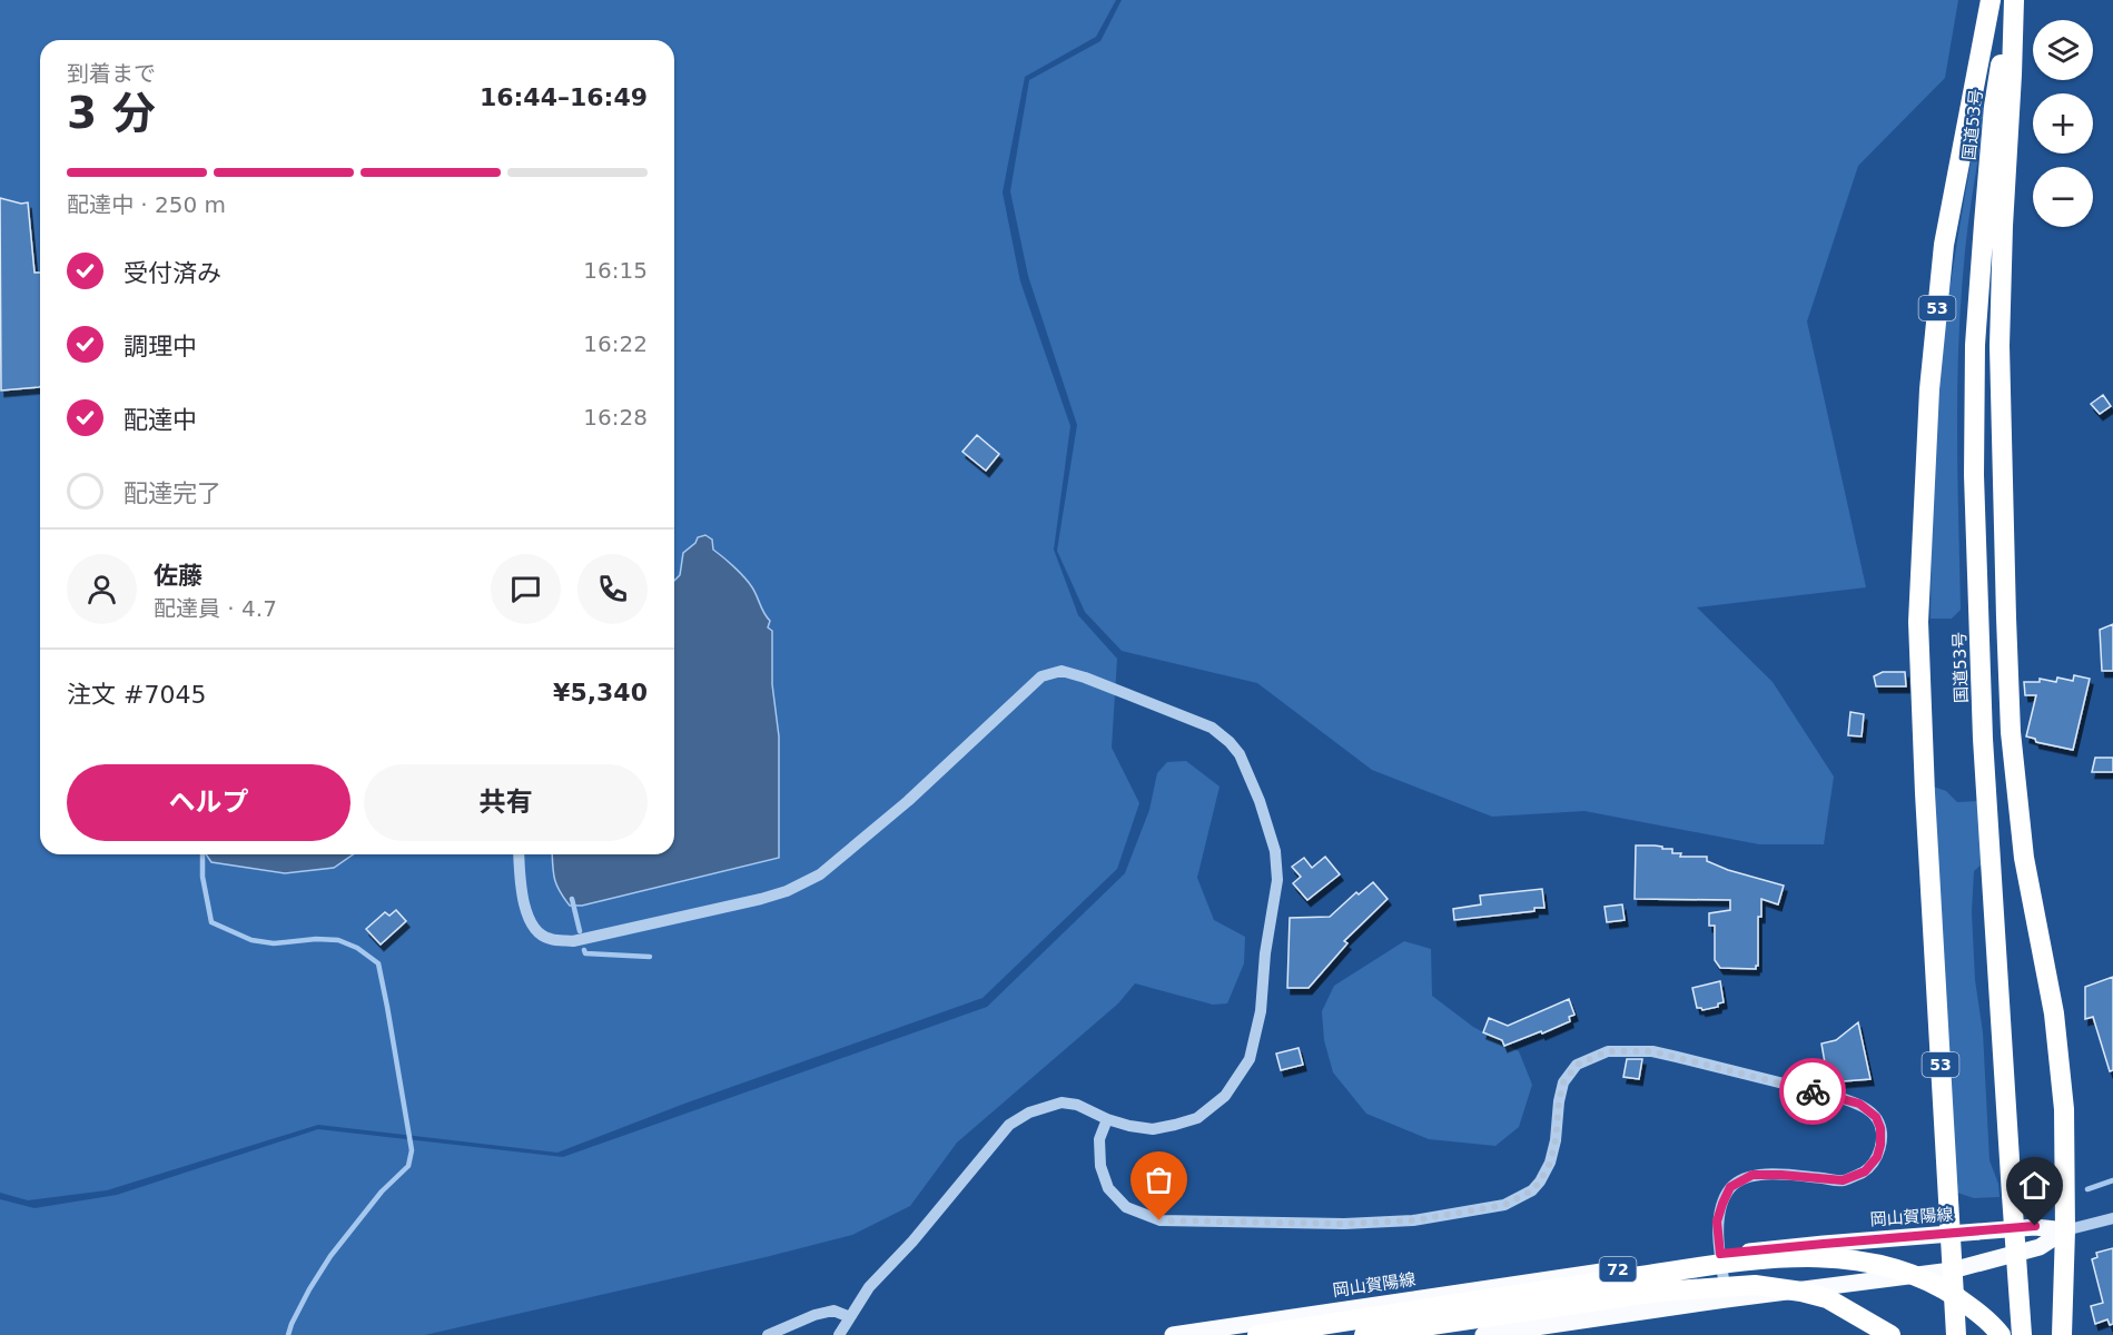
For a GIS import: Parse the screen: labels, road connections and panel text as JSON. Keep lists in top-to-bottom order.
{
  "streets": {
    "highway": ["国道53号", "53", "72"],
    "main road": ["岡山賀陽線"]
  },
  "crossings": [
    ["国道53号", "53"],
    ["53", "岡山賀陽線"]
  ],
  "page": {
    "map_buttons": ["+", "−"],
    "heading": ["3 分", "到着まで", "16:44–16:49"],
    "panel": [
      "佐藤",
      "配達員 · 4.7",
      "注文 #7045",
      "¥5,340"
    ],
    "bar": "配達中 · 250 m",
    "list": [
      ["受付済み", "16:15"],
      ["調理中", "16:22"],
      ["配達中", "16:28"],
      "配達完了"
    ],
    "buttons": ["ヘルプ", "共有"]
  }
}
